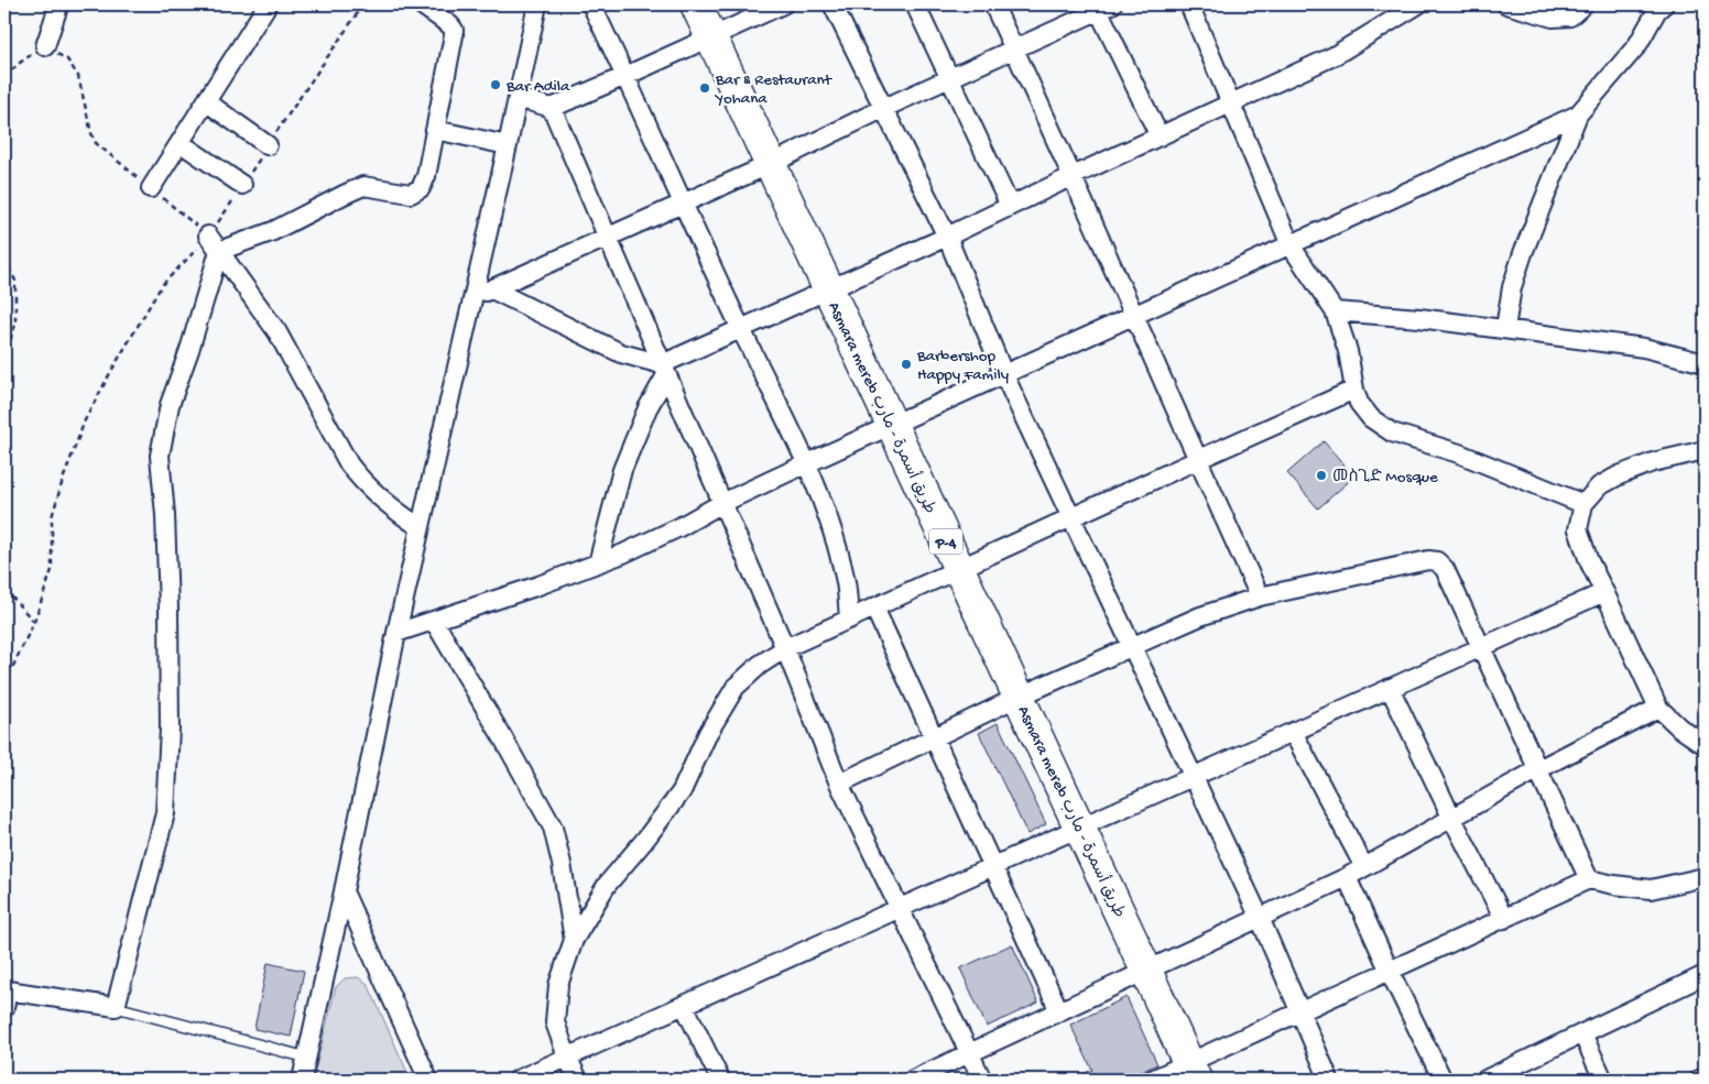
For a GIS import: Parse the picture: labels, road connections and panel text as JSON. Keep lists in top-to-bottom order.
{
  "streets": {
    "highway": ["Asmara mereb طريق أسمرة - مارب", "P-4"]
  },
  "places": [
    "Bar Adila",
    "Bar & Restaurant Yohana",
    "Barbershop Happy Family",
    "መስጊድ Mosque"
  ]
}
